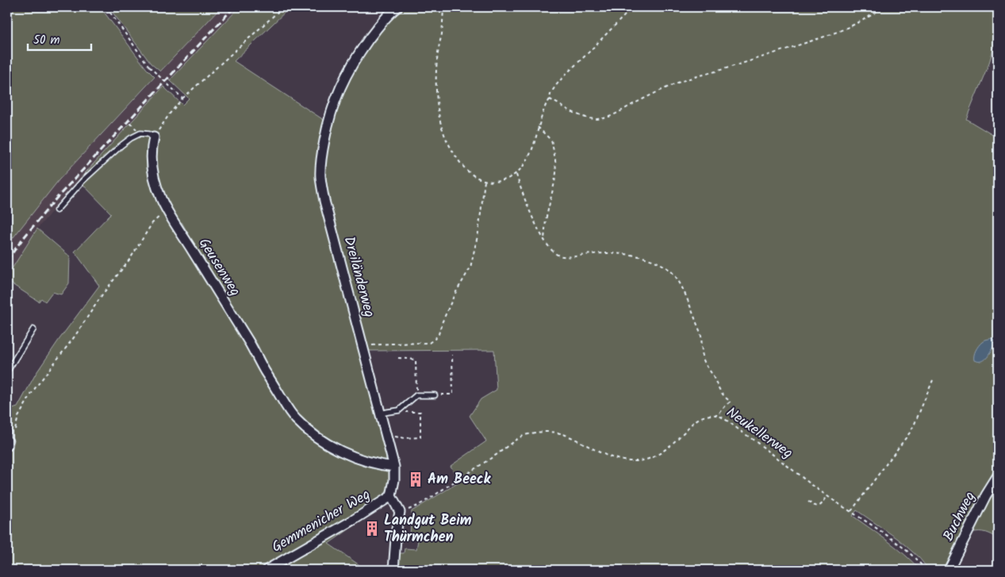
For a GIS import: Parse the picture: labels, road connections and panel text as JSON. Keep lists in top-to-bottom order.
{
  "streets": {
    "street": [
      "Geusenweg",
      "Dreiländerweg",
      "Buchweg",
      "Gemmenicher Weg"
    ],
    "path": ["Neukellerweg"]
  },
  "crossings": [
    ["Geusenweg", "Dreiländerweg"],
    ["Dreiländerweg", "Gemmenicher Weg"]
  ],
  "places": {
    "building": ["Am Beeck", "Landgut Beim Thürmchen"]
  },
  "scale_bar": "50 m"
}
